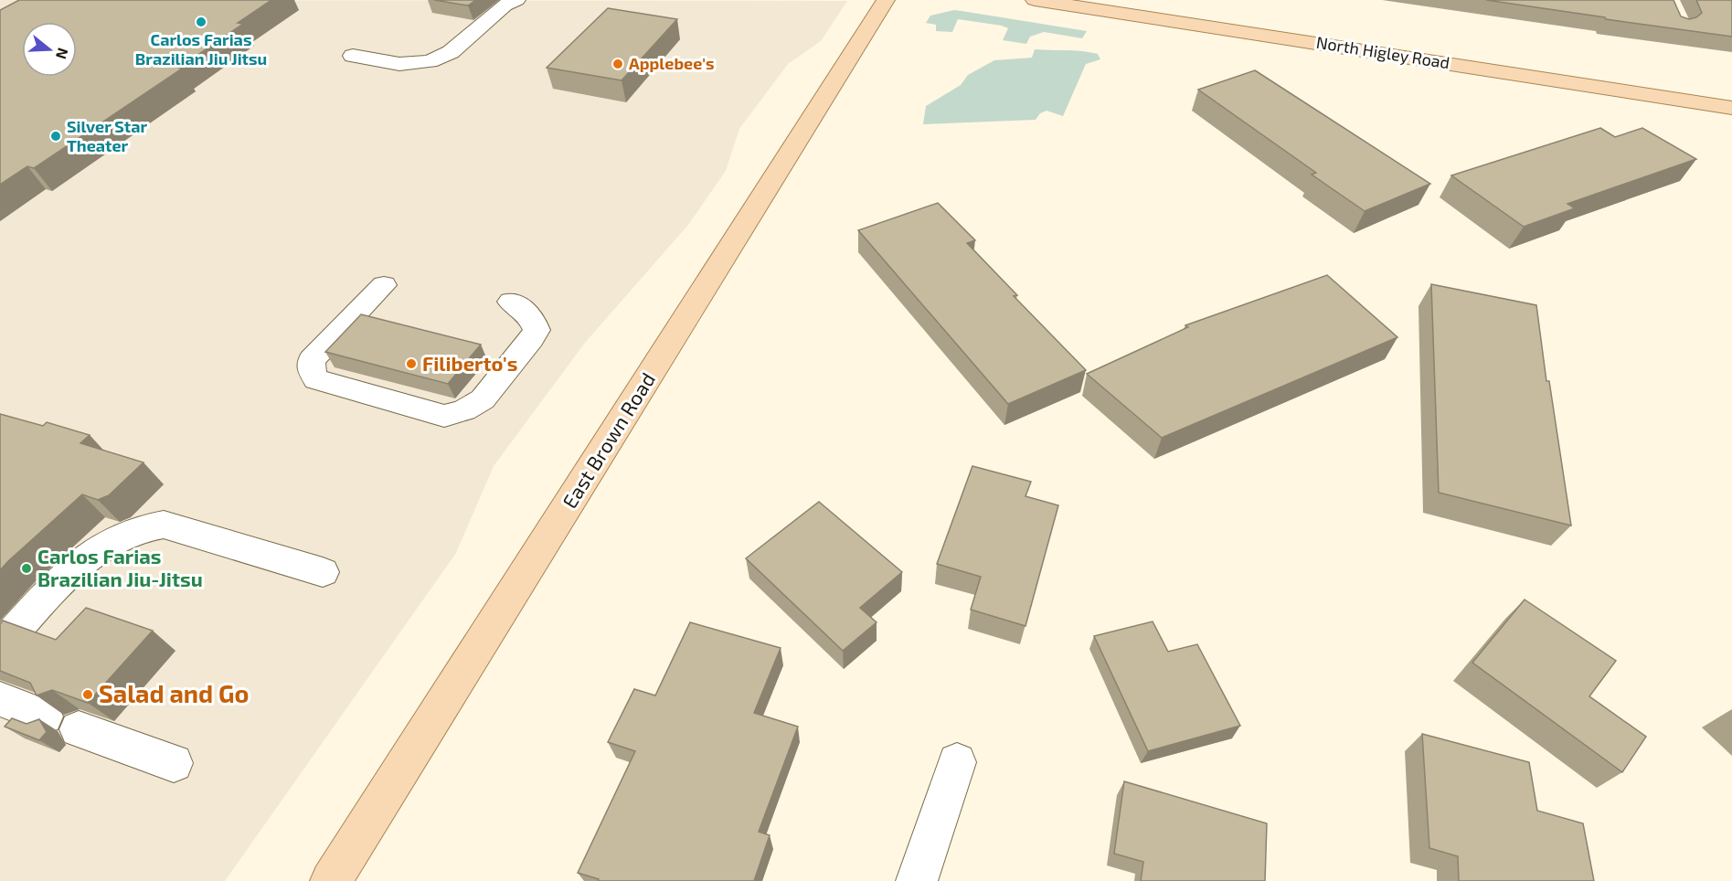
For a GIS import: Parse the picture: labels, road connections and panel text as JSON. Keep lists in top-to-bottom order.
{
  "streets": {
    "main road": ["North Higley Road", "East Brown Road"]
  },
  "places": [
    "Carlos Farias Brazilian Jiu Jitsu",
    "Applebee's",
    "Silver Star Theater",
    "Filiberto's",
    "Carlos Farias Brazilian Jiu-Jitsu",
    "Salad and Go"
  ],
  "north": "right"
}
